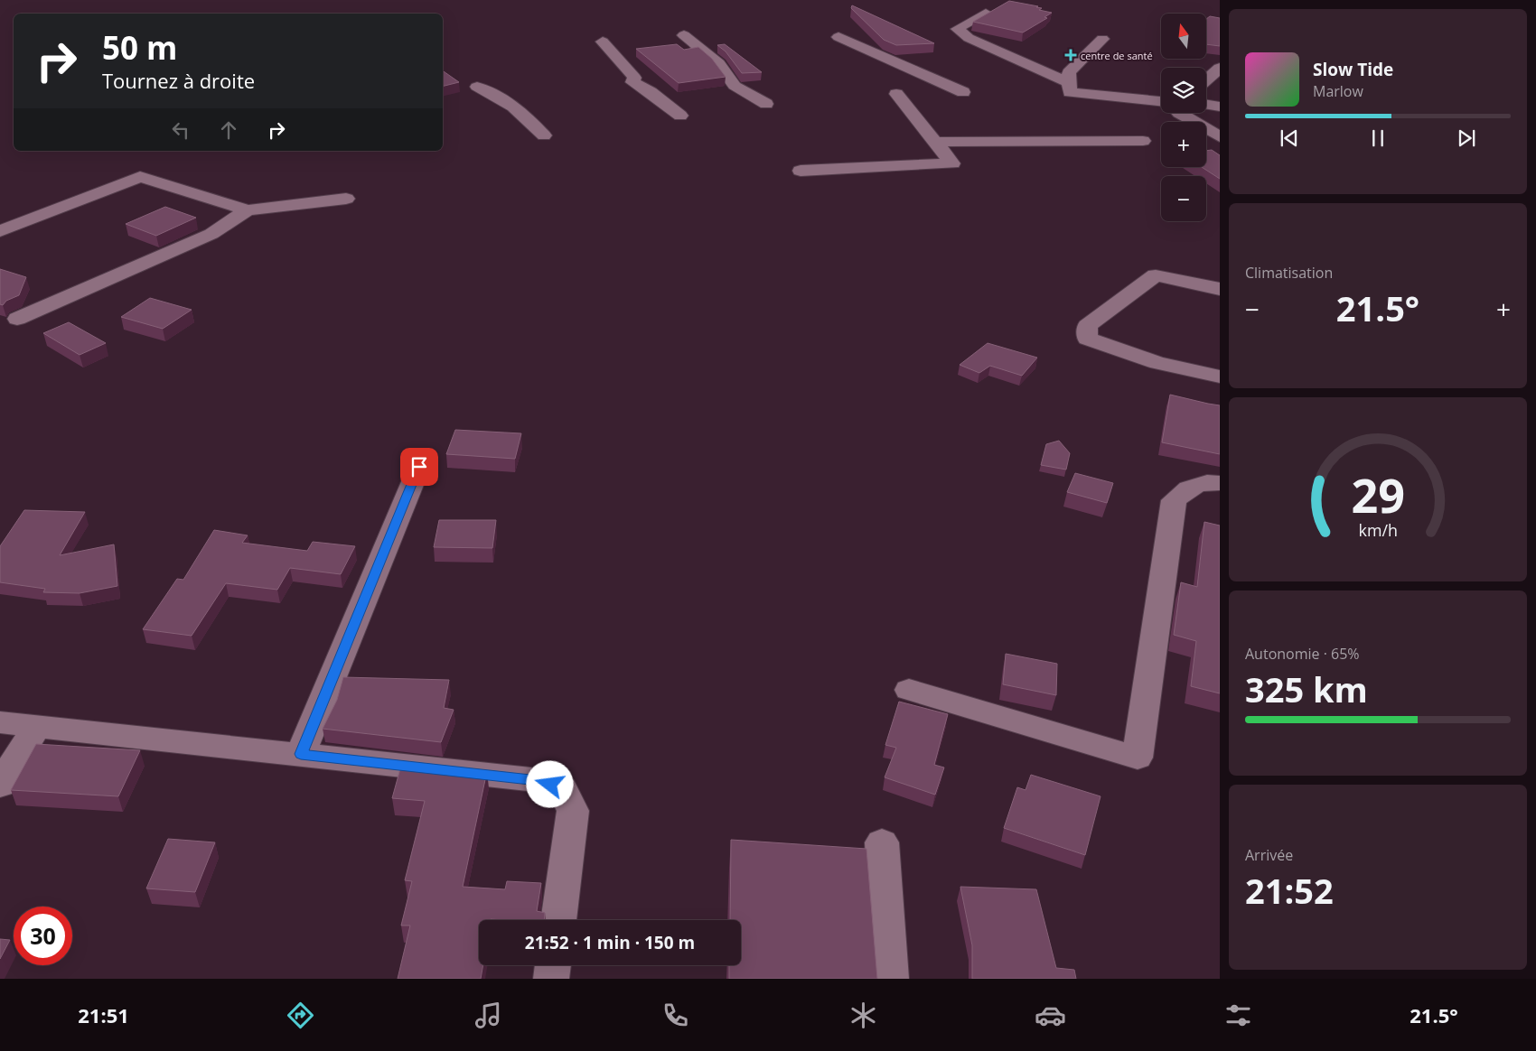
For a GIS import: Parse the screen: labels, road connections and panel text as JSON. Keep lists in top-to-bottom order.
{
  "places": {
    "health": ["centre de santé"]
  },
  "north": "top",
  "page": {
    "map_buttons": ["+", "−"],
    "turn": ["50 m", "Tournez à droite"],
    "song": ["Slow Tide", "Marlow"],
    "tile": [
      "Climatisation",
      ["Autonomie · 65%", "325 km"],
      ["Arrivée", "21:52"]
    ],
    "heat": ["−", "21.5°", "+"],
    "limit": "30",
    "trip": "21:52 · 1 min · 150 m",
    "tabs": ["21:51", "21.5°"],
    "gauge": ["29", "km/h"]
  }
}
